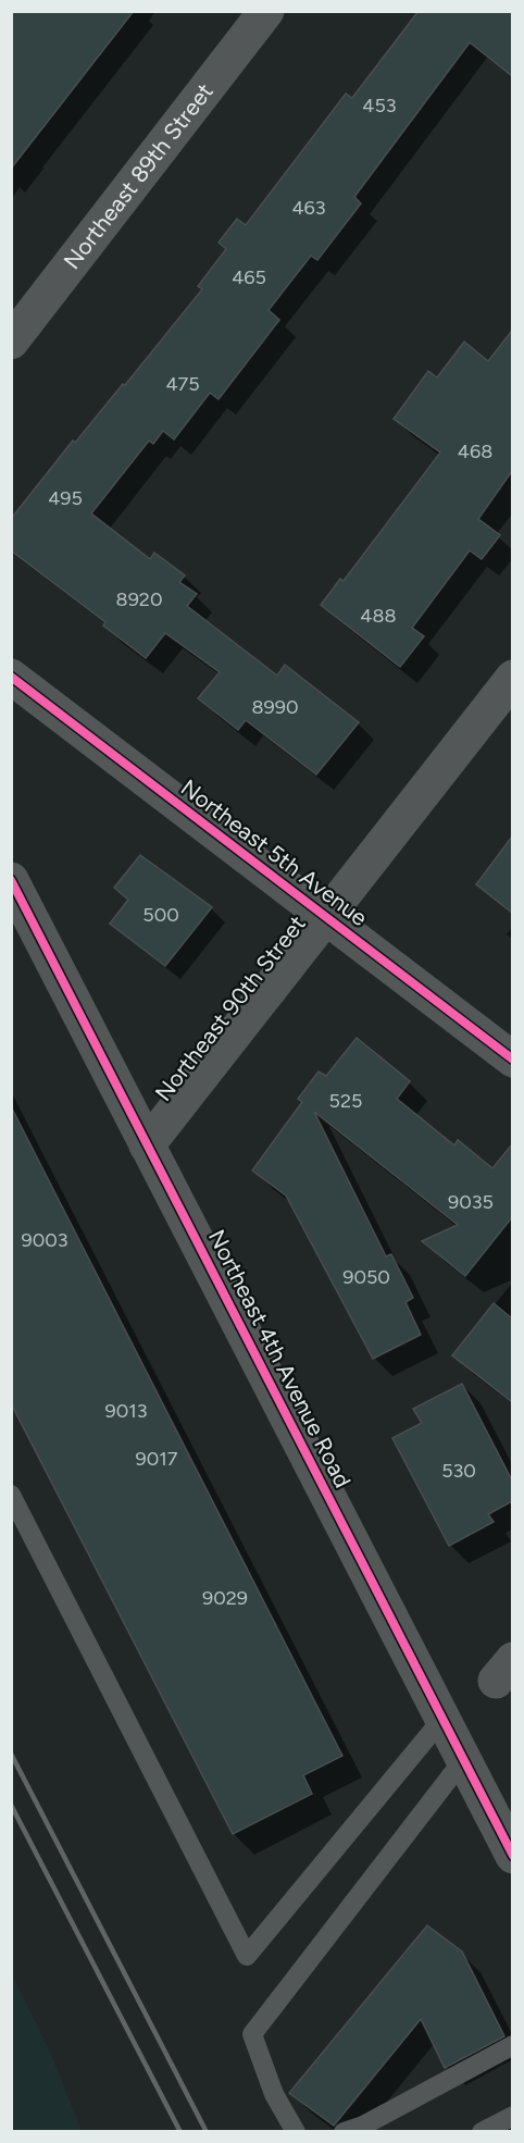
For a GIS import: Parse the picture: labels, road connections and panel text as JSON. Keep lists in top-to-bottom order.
{
  "streets": {
    "street": [
      "Northeast 89th Street",
      "Northeast 5th Avenue",
      "Northeast 90th Street",
      "Northeast 4th Avenue Road"
    ]
  },
  "crossings": [
    ["Northeast 5th Avenue", "Northeast 90th Street"],
    ["Northeast 90th Street", "Northeast 4th Avenue Road"]
  ],
  "house_numbers": [
    "453",
    "463",
    "465",
    "475",
    "468",
    "495",
    "8920",
    "488",
    "8990",
    "500",
    "525",
    "9035",
    "9003",
    "9050",
    "9013",
    "9017",
    "530",
    "9029"
  ]
}
